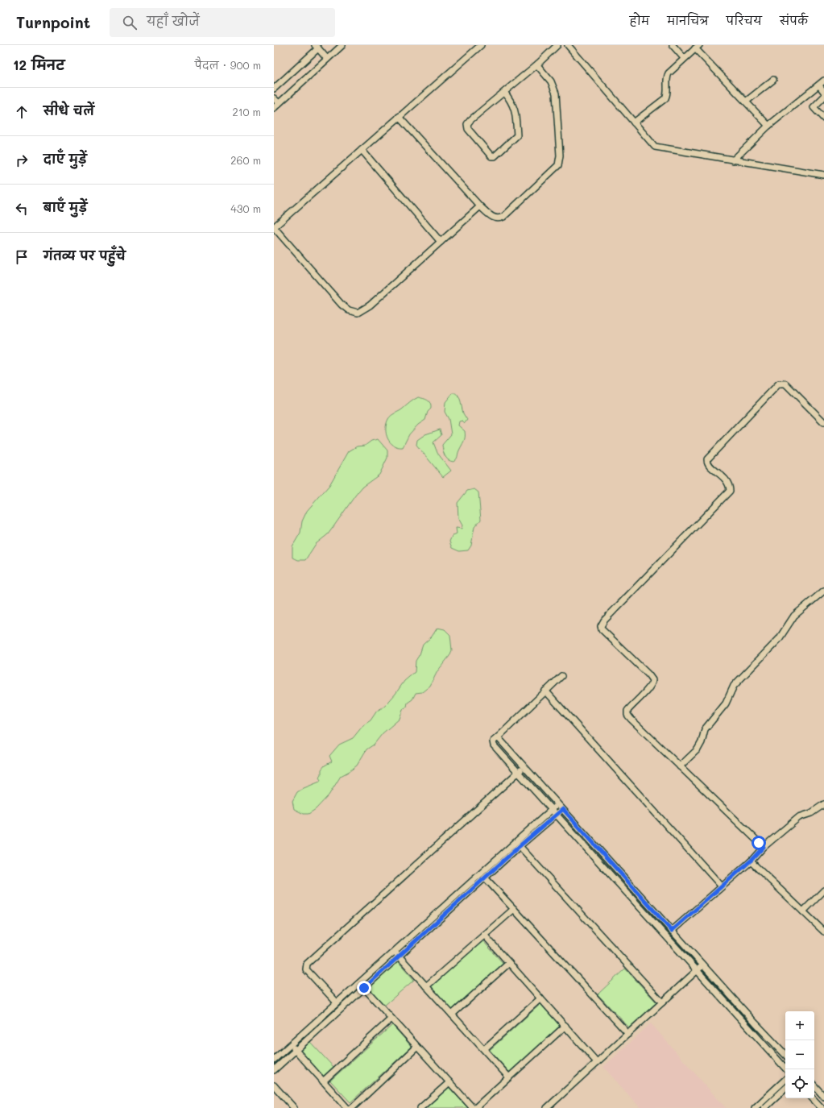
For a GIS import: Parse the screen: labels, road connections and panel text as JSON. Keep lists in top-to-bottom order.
{
  "page": {
    "header": "Turnpoint",
    "search": "यहाँ खोजें",
    "nav": [
      "होम",
      "मानचित्र",
      "परिचय",
      "संपर्क"
    ],
    "heading": ["12 मिनट", "पैदल · 900 m"],
    "list": [
      ["सीधे चलें", "210 m"],
      ["दाएँ मुड़ें", "260 m"],
      ["बाएँ मुड़ें", "430 m"],
      "गंतव्य पर पहुँचे"
    ],
    "map_buttons": ["+", "−"]
  }
}
